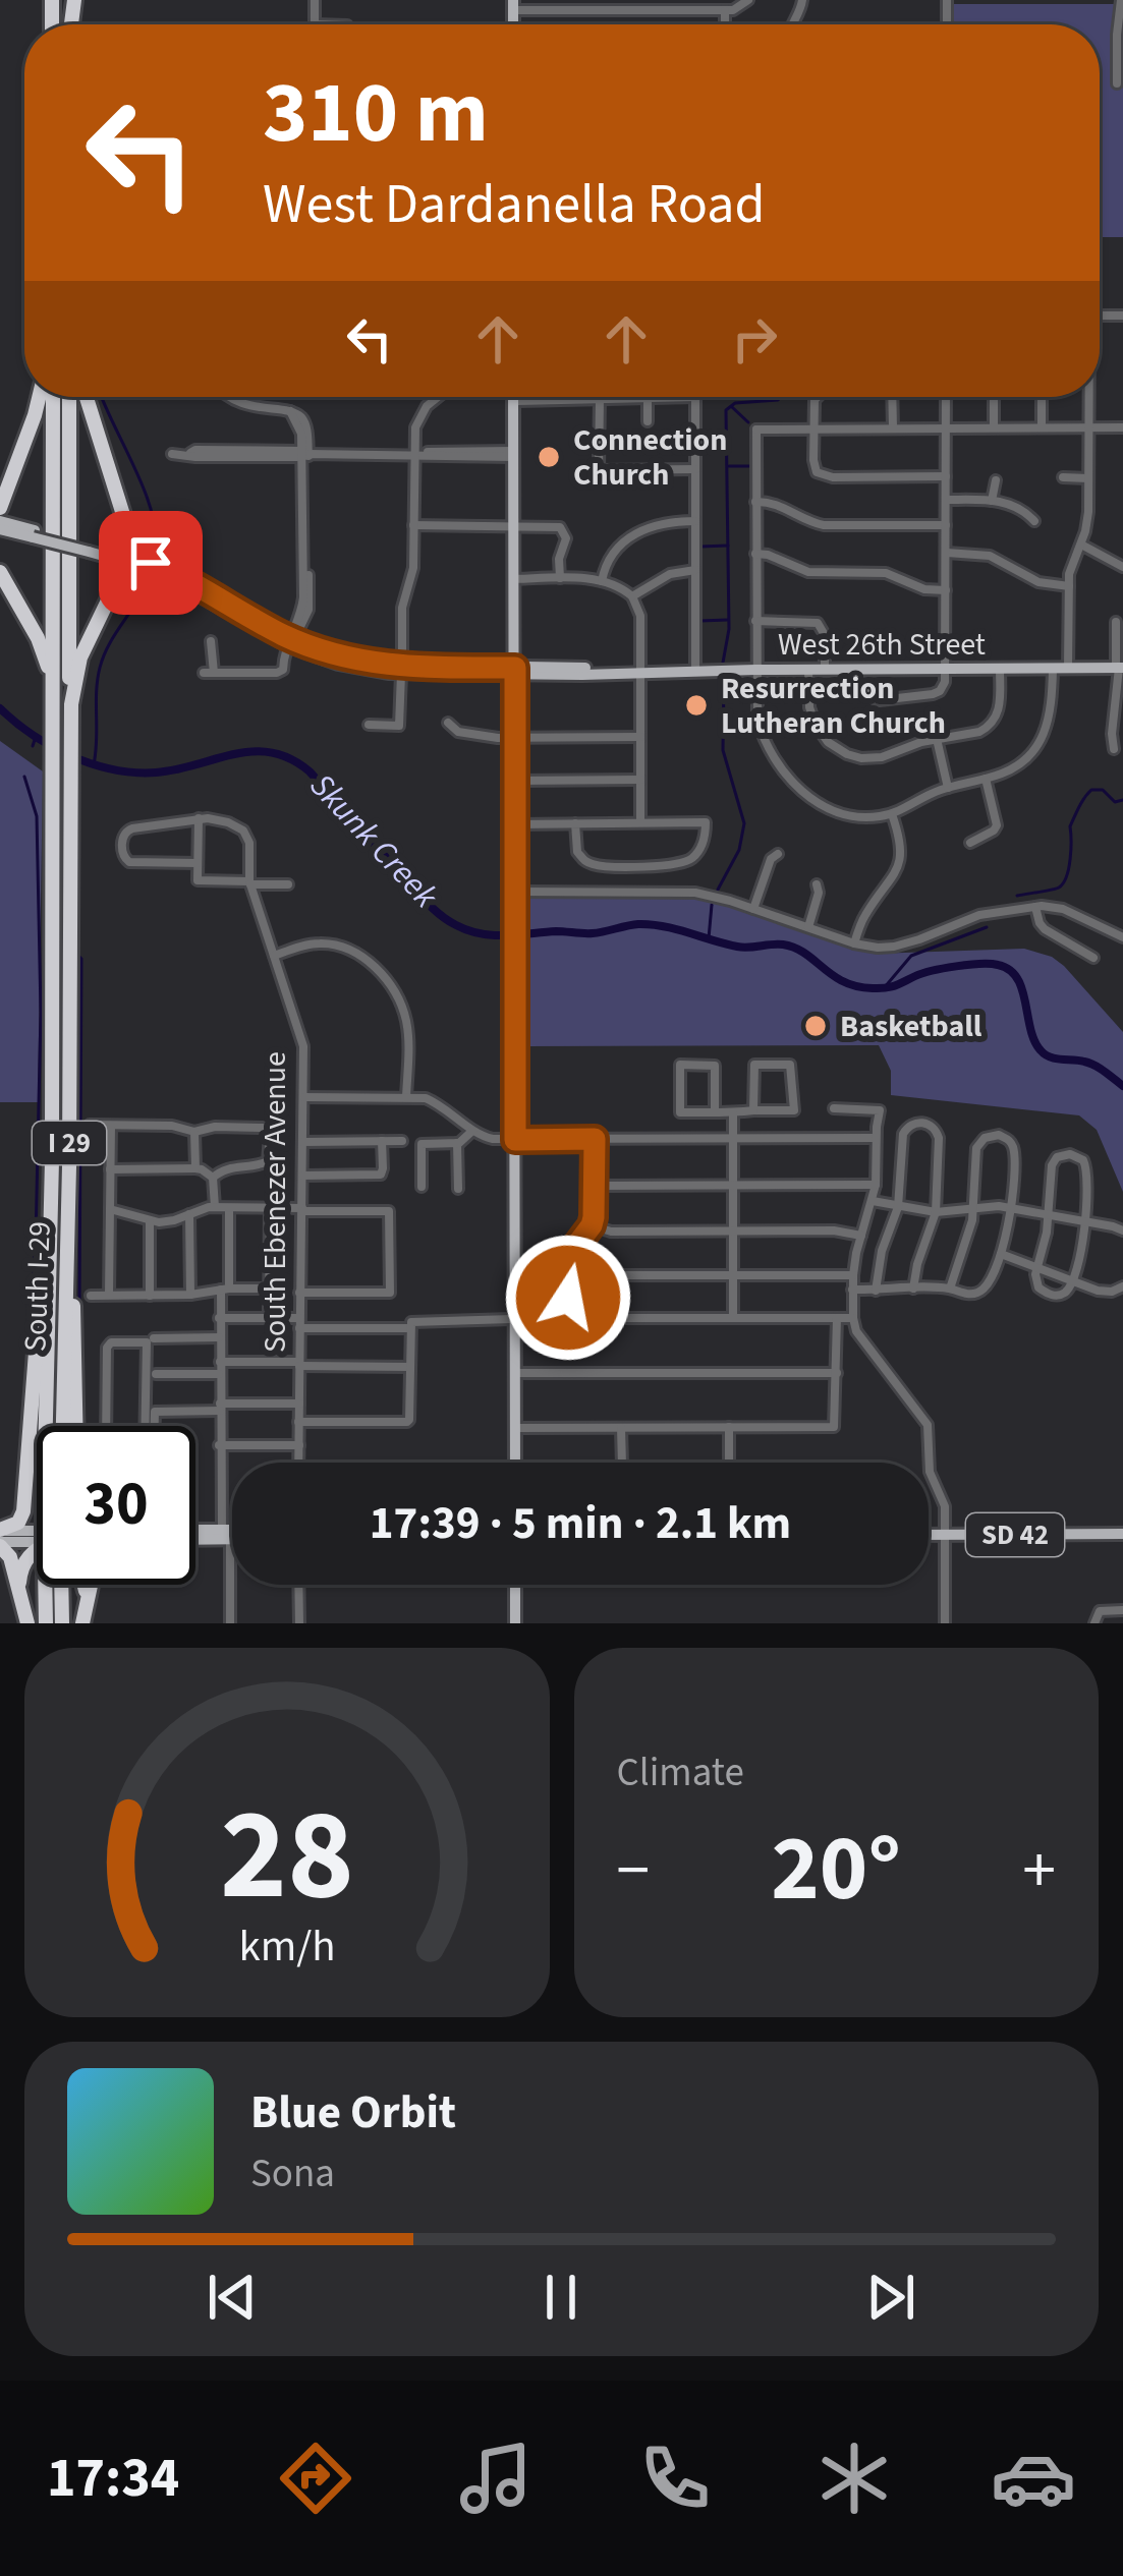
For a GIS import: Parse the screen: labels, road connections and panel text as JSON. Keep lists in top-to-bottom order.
{
  "streets": {
    "highway": ["I 29", "South I-29"],
    "main road": ["West 26th Street", "SD 42"],
    "street": ["South Ebenezer Avenue"]
  },
  "water": ["Skunk Creek"],
  "places": ["Connection Church", "Resurrection Lutheran Church", "Basketball"],
  "page": {
    "turn": ["310 m", "West Dardanella Road"],
    "limit": "30",
    "trip": "17:39 · 5 min · 2.1 km",
    "tile": "Climate",
    "heat": ["−", "20°", "+"],
    "song": ["Blue Orbit", "Sona"],
    "tabs": "17:34",
    "gauge": ["28", "km/h"]
  }
}
